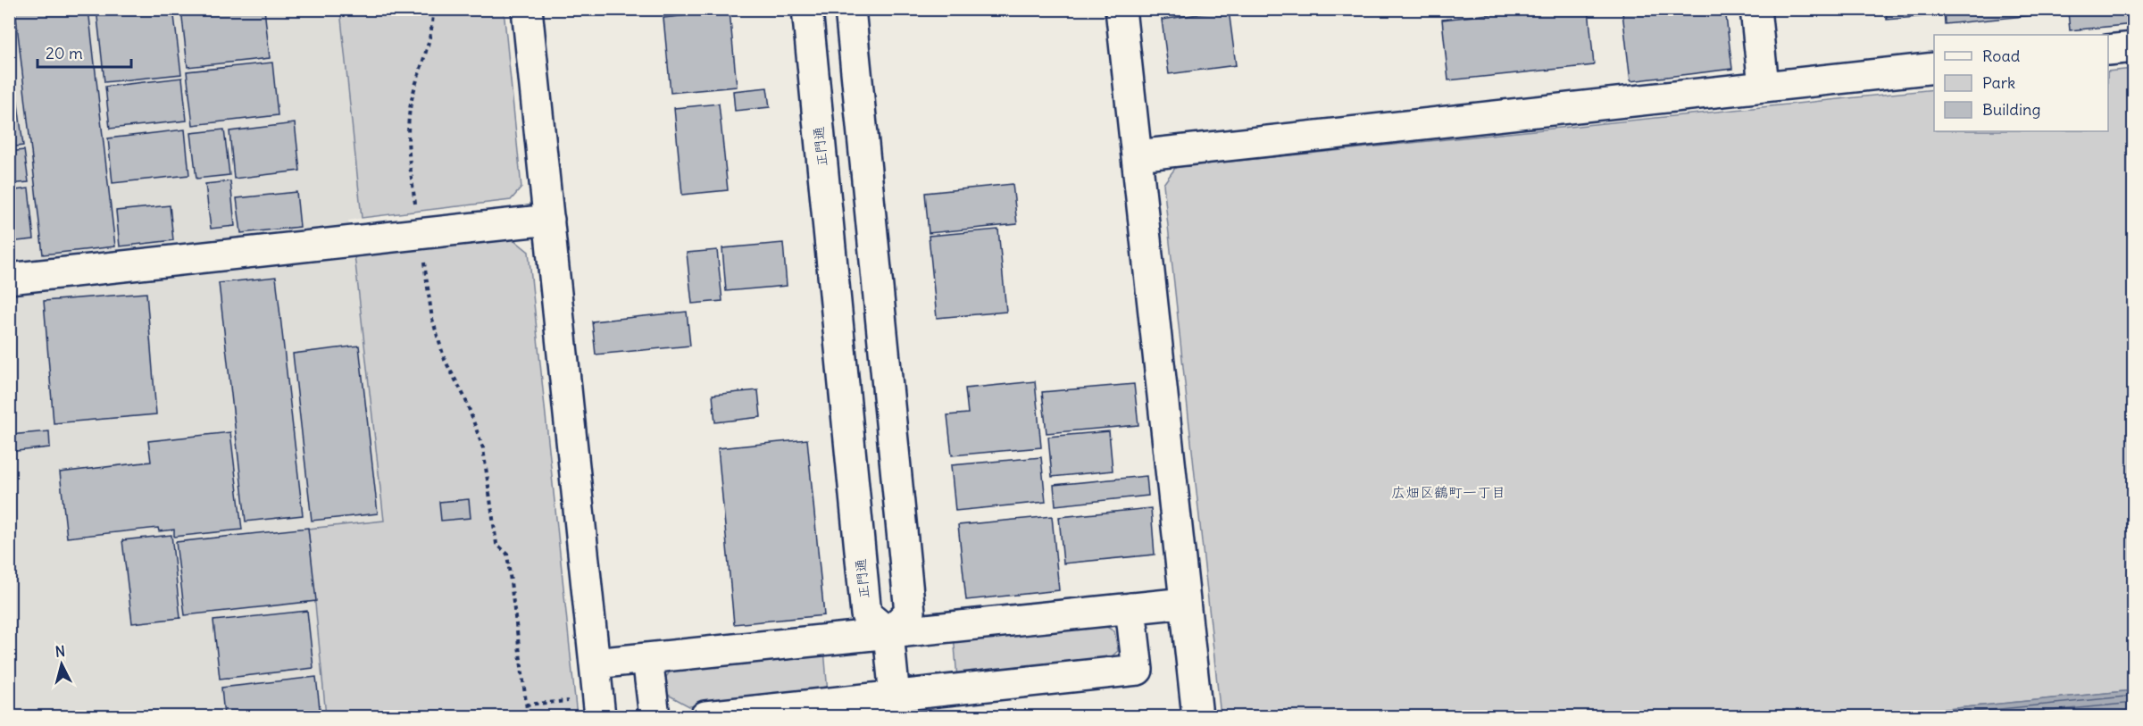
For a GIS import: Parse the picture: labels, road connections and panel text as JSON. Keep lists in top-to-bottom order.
{
  "streets": {
    "street": ["正門通"]
  },
  "districts": ["広畑区鶴町一丁目"],
  "legend": ["Road", "Park", "Building"],
  "scale_bar": "20 m",
  "north": "top"
}
